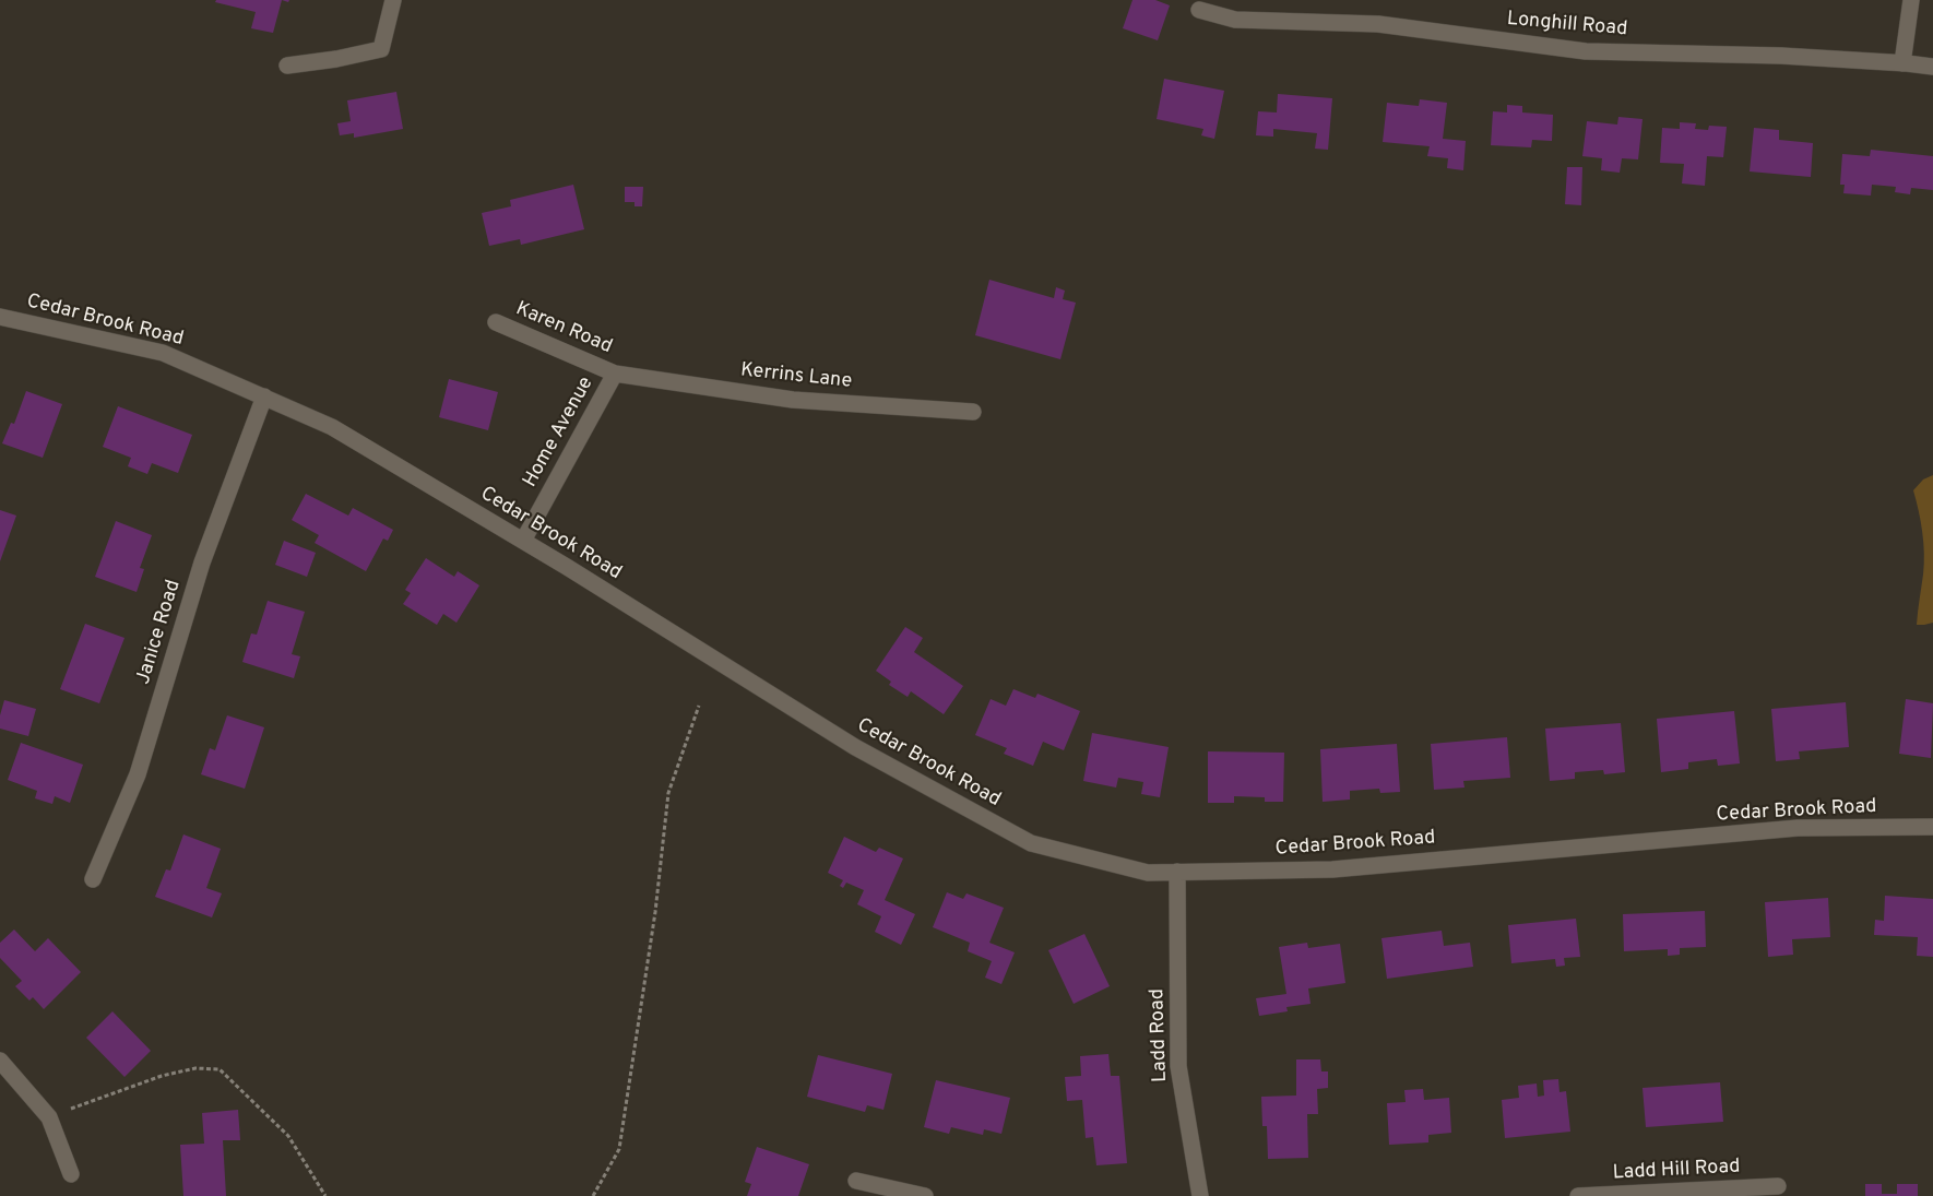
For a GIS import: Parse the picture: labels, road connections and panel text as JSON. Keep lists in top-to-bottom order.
{
  "streets": {
    "street": [
      "Longhill Road",
      "Cedar Brook Road",
      "Karen Road",
      "Kerrins Lane",
      "Home Avenue",
      "Janice Road",
      "Ladd Road",
      "Ladd Hill Road"
    ]
  },
  "crossings": [
    ["Cedar Brook Road", "Home Avenue"],
    ["Cedar Brook Road", "Janice Road"],
    ["Cedar Brook Road", "Ladd Road"],
    ["Karen Road", "Kerrins Lane"],
    ["Karen Road", "Home Avenue"],
    ["Kerrins Lane", "Home Avenue"]
  ]
}
